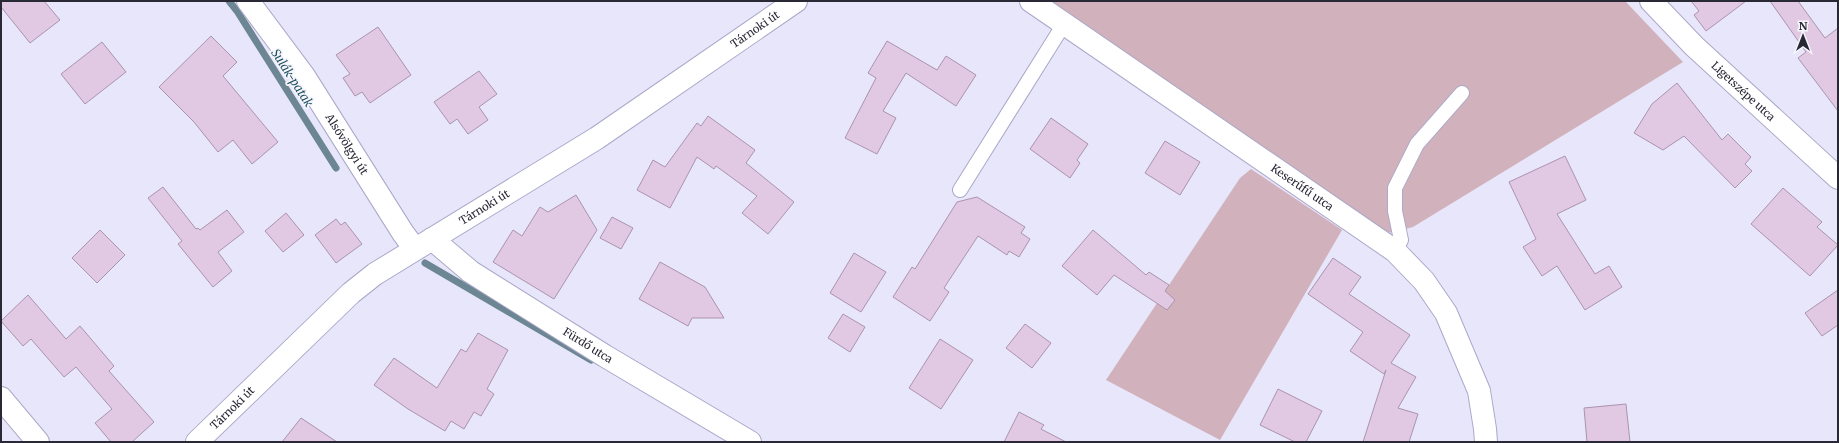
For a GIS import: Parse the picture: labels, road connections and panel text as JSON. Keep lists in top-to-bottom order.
{
  "streets": {
    "street": [
      "Tárnoki út",
      "Ligetszépe utca",
      "Alsóvölgyi út",
      "Keserűfű utca",
      "Fürdő utca"
    ]
  },
  "crossings": [
    ["Tárnoki út", "Alsóvölgyi út"],
    ["Tárnoki út", "Fürdő utca"],
    ["Alsóvölgyi út", "Fürdő utca"]
  ],
  "water": ["Sulák-patak"],
  "north": "top"
}
